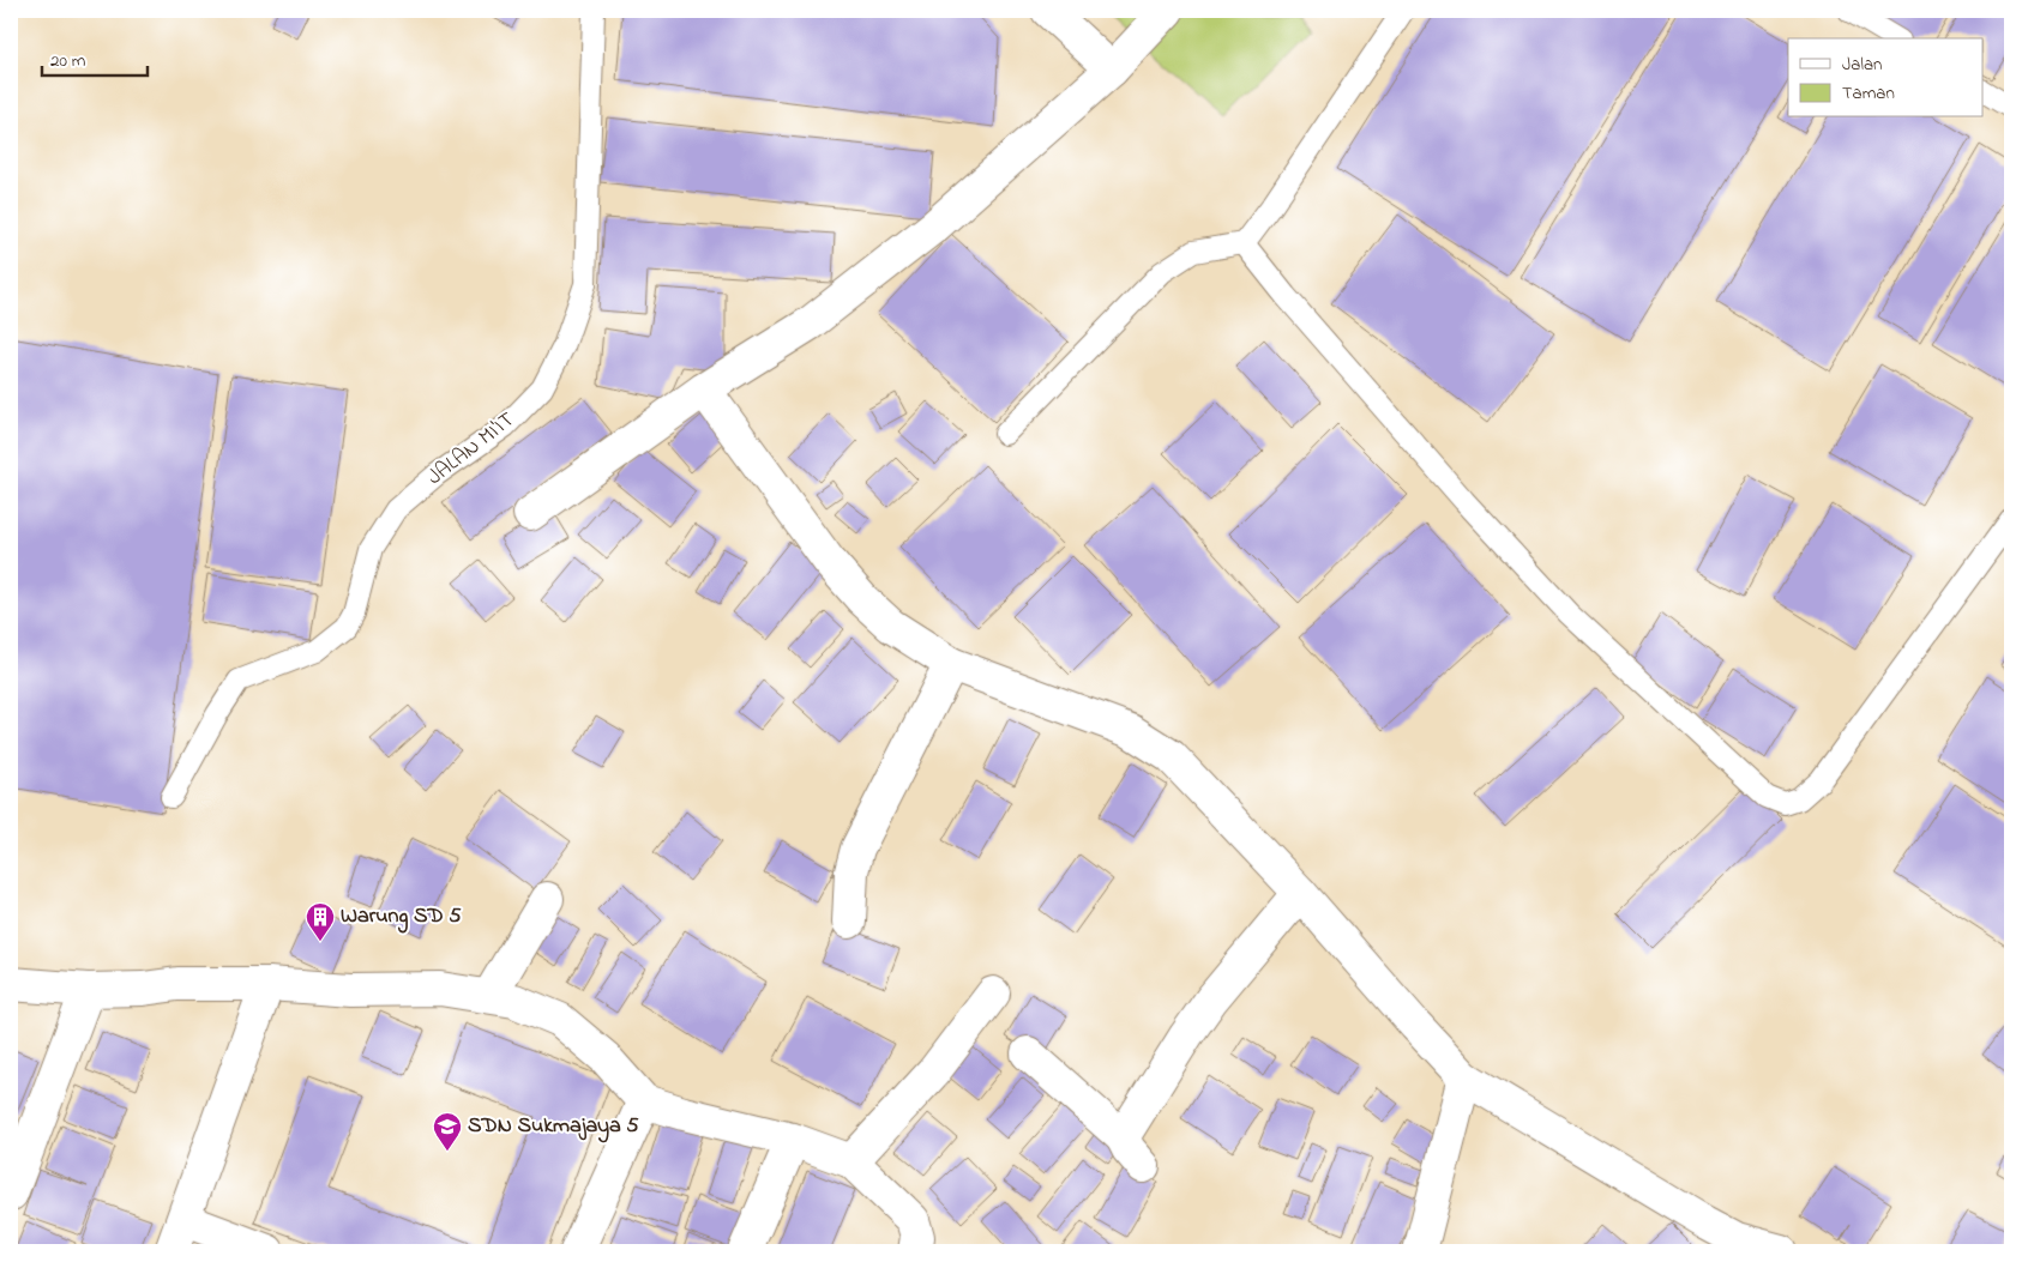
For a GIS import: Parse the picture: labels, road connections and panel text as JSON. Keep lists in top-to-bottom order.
{
  "streets": {
    "lane": ["JALAN MI'IT"]
  },
  "places": {
    "building": ["Warung SD 5"],
    "school or university": ["SDN Sukmajaya 5"]
  },
  "legend": ["Jalan", "Taman"],
  "scale_bar": "20 m"
}
